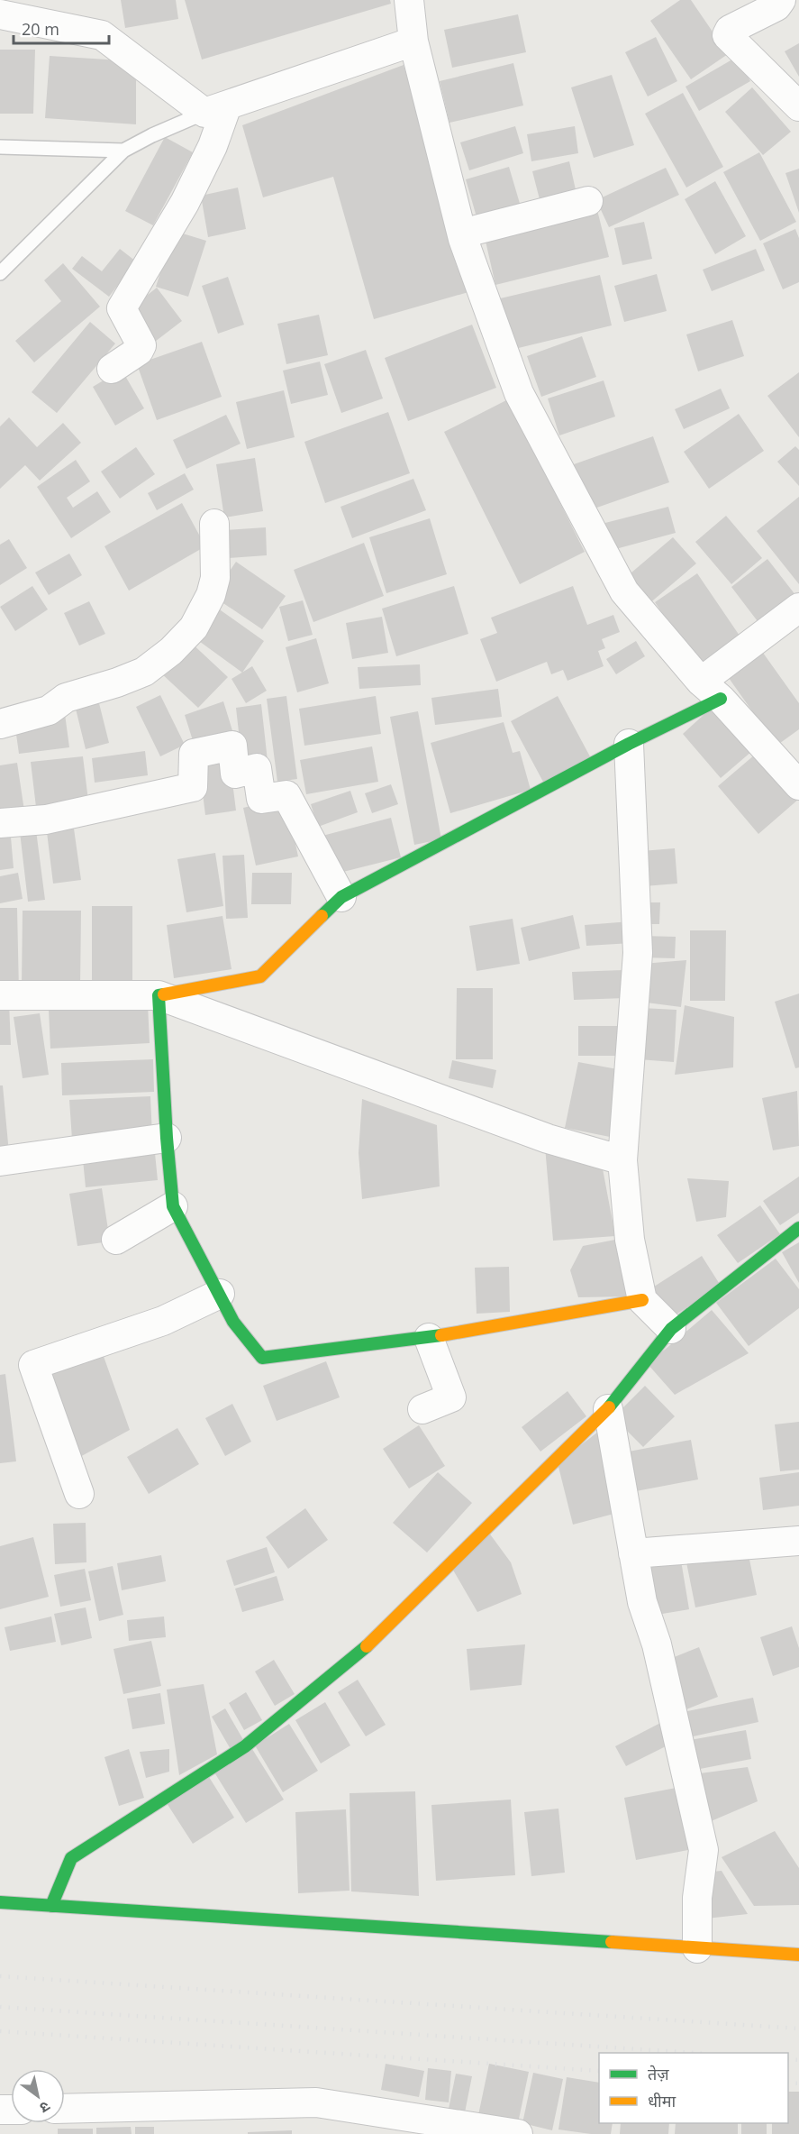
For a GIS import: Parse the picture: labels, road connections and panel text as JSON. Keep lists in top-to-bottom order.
{
  "legend": ["तेज़", "धीमा"],
  "scale_bar": "20 m",
  "north": "bottom right"
}
